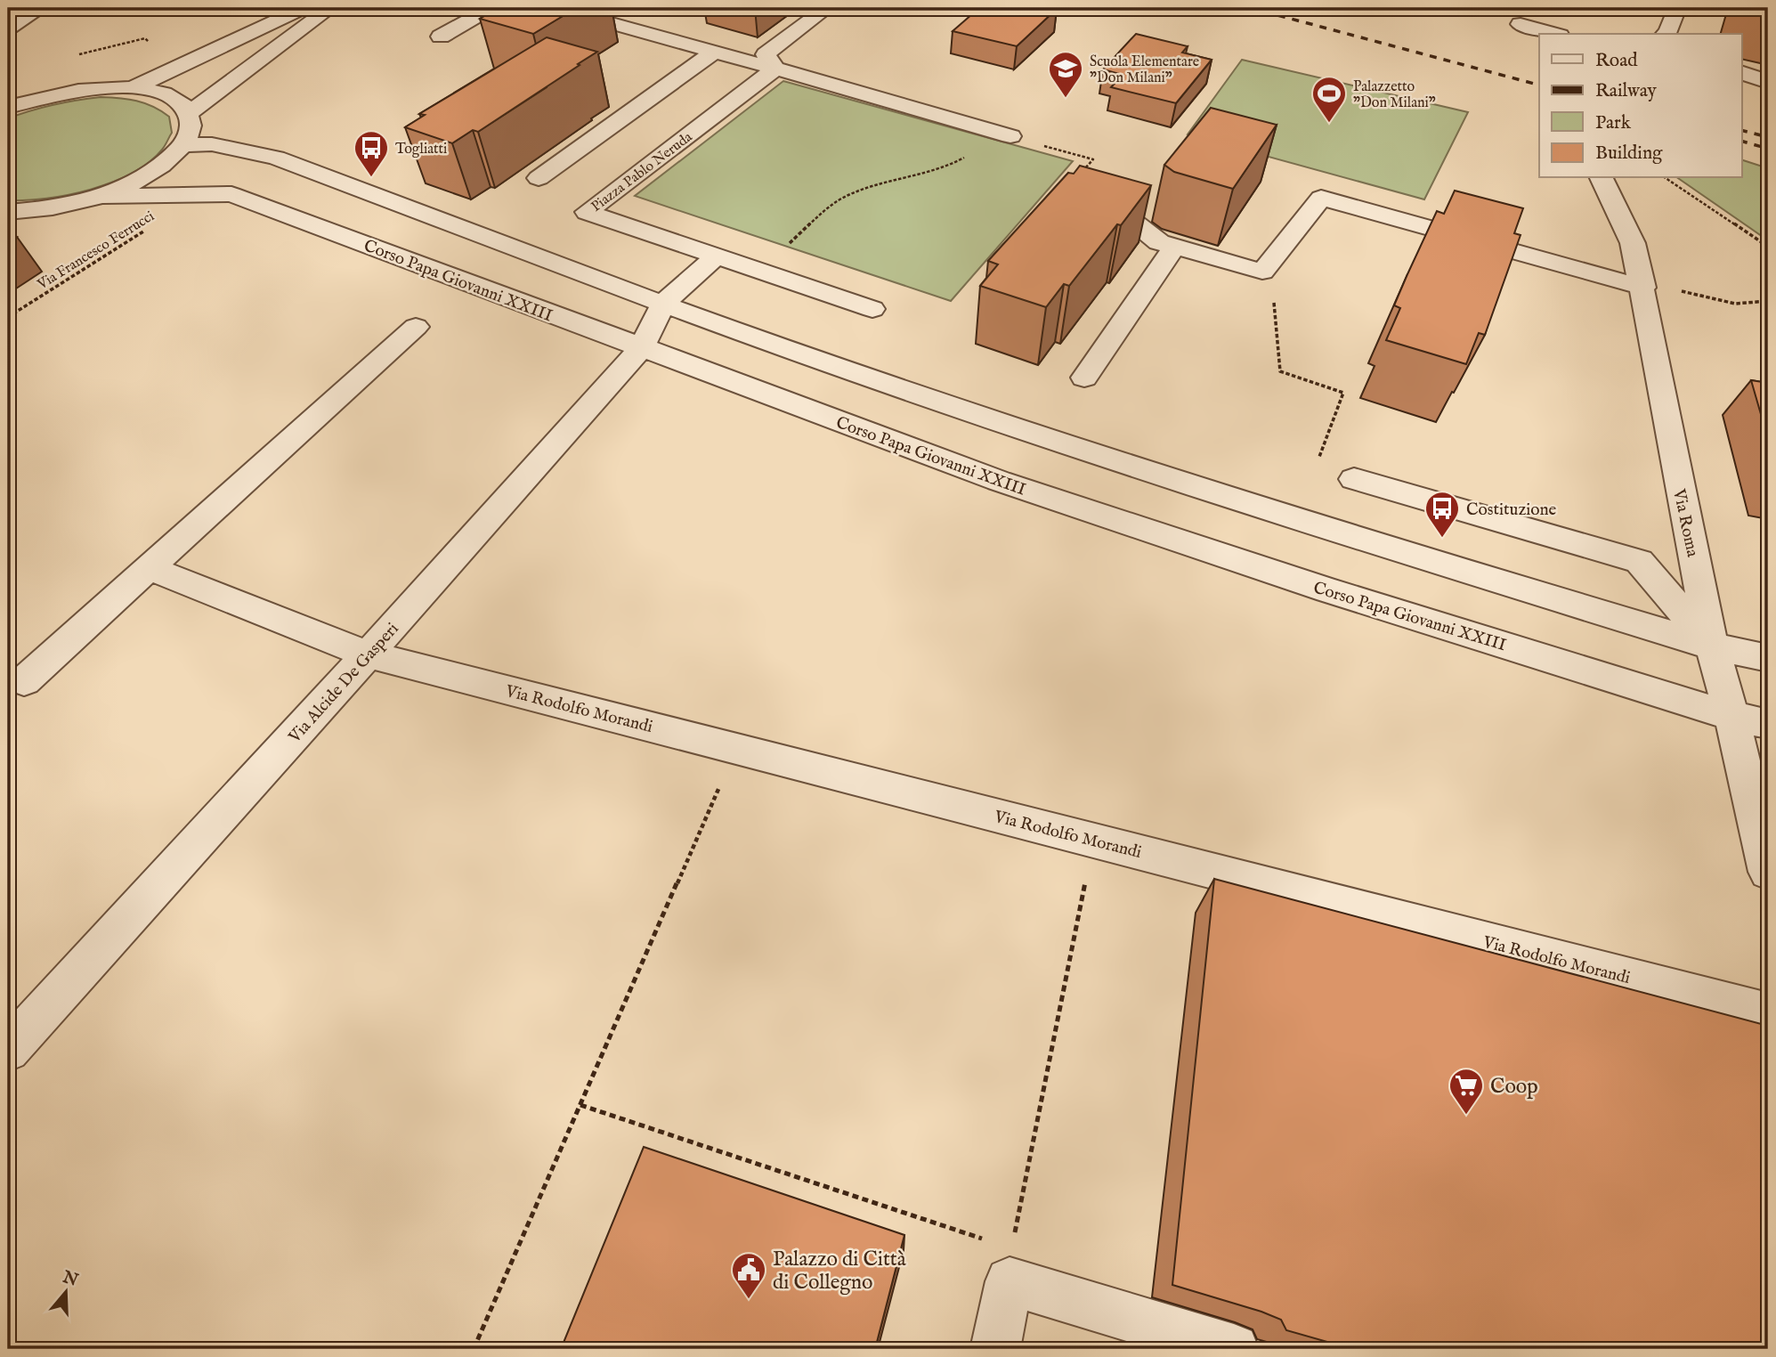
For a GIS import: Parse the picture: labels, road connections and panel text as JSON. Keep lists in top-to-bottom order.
{
  "streets": {
    "street": [
      "Piazza Pablo Neruda",
      "Corso Papa Giovanni XXIII",
      "Via Roma",
      "Via Alcide De Gasperi",
      "Via Rodolfo Morandi"
    ],
    "path": ["Via Francesco Ferrucci"]
  },
  "crossings": [
    ["Corso Papa Giovanni XXIII", "Via Roma"],
    ["Corso Papa Giovanni XXIII", "Via Alcide De Gasperi"],
    ["Via Alcide De Gasperi", "Via Rodolfo Morandi"]
  ],
  "places": {
    "school or university": ["Scuola Elementare \"Don Milani\""],
    "sports": ["Palazzetto \"Don Milani\""],
    "bus stop": ["Togliatti", "Costituzione"],
    "supermarket": ["Coop"],
    "public building": ["Palazzo di Città di Collegno"]
  },
  "legend": [
    "Road",
    "Railway",
    "Park",
    "Building"
  ],
  "north": "top"
}
